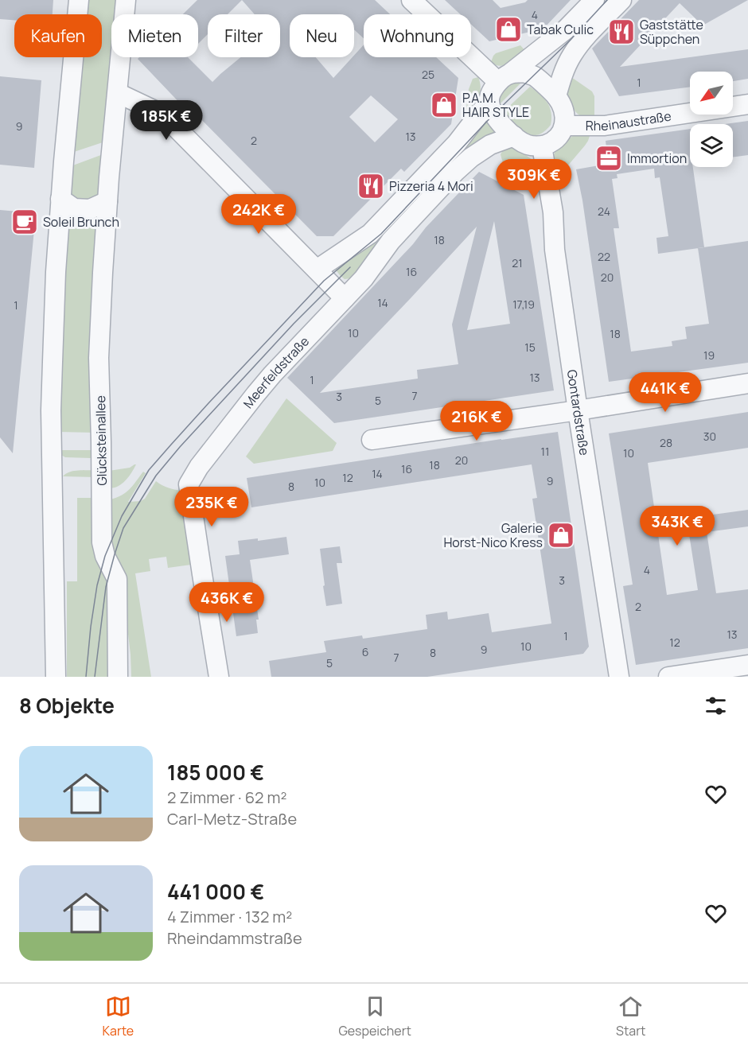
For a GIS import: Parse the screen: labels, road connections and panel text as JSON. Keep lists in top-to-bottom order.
{
  "streets": {
    "street": [
      "Rheinaustraße",
      "Meerfeldstraße",
      "Gontardstraße",
      "Glücksteinallee"
    ]
  },
  "crossings": [
    ["Rheinaustraße", "Meerfeldstraße"],
    ["Rheinaustraße", "Gontardstraße"],
    ["Meerfeldstraße", "Gontardstraße"]
  ],
  "places": {
    "shop": ["Tabak Culic", "P.A.M. HAIR STYLE", "Galerie Horst-Nico Kress"],
    "restaurant": ["Gaststätte Süppchen", "Pizzeria 4 Mori"],
    "office": ["Immortion"],
    "cafe": ["Soleil Brunch"]
  },
  "house_numbers": [
    "4",
    "25",
    "1",
    "9",
    "13",
    "2",
    "24",
    "18",
    "22",
    "21",
    "16",
    "20",
    "14",
    "17,19",
    "1",
    "10",
    "18",
    "15",
    "19",
    "13",
    "1",
    "7",
    "3",
    "5",
    "30",
    "28",
    "11",
    "10",
    "20",
    "18",
    "16",
    "14",
    "12",
    "9",
    "10",
    "8",
    "4",
    "3",
    "2",
    "13",
    "1",
    "12",
    "10",
    "9",
    "6",
    "8",
    "7",
    "5"
  ],
  "north": "bottom left",
  "page": {
    "chip": [
      "Kaufen",
      "Mieten",
      "Filter",
      "Neu",
      "Wohnung"
    ],
    "price": [
      "185K €",
      "309K €",
      "242K €",
      "441K €",
      "216K €",
      "235K €",
      "343K €",
      "436K €"
    ],
    "heading": "8 Objekte",
    "list": [
      {
        "name": "185 000 €",
        "note": "2 Zimmer · 62 m² · Carl-Metz-Straße"
      },
      {
        "name": "441 000 €",
        "note": "4 Zimmer · 132 m² · Rheindammstraße"
      }
    ],
    "tabs": ["Karte", "Gespeichert", "Start"]
  }
}
